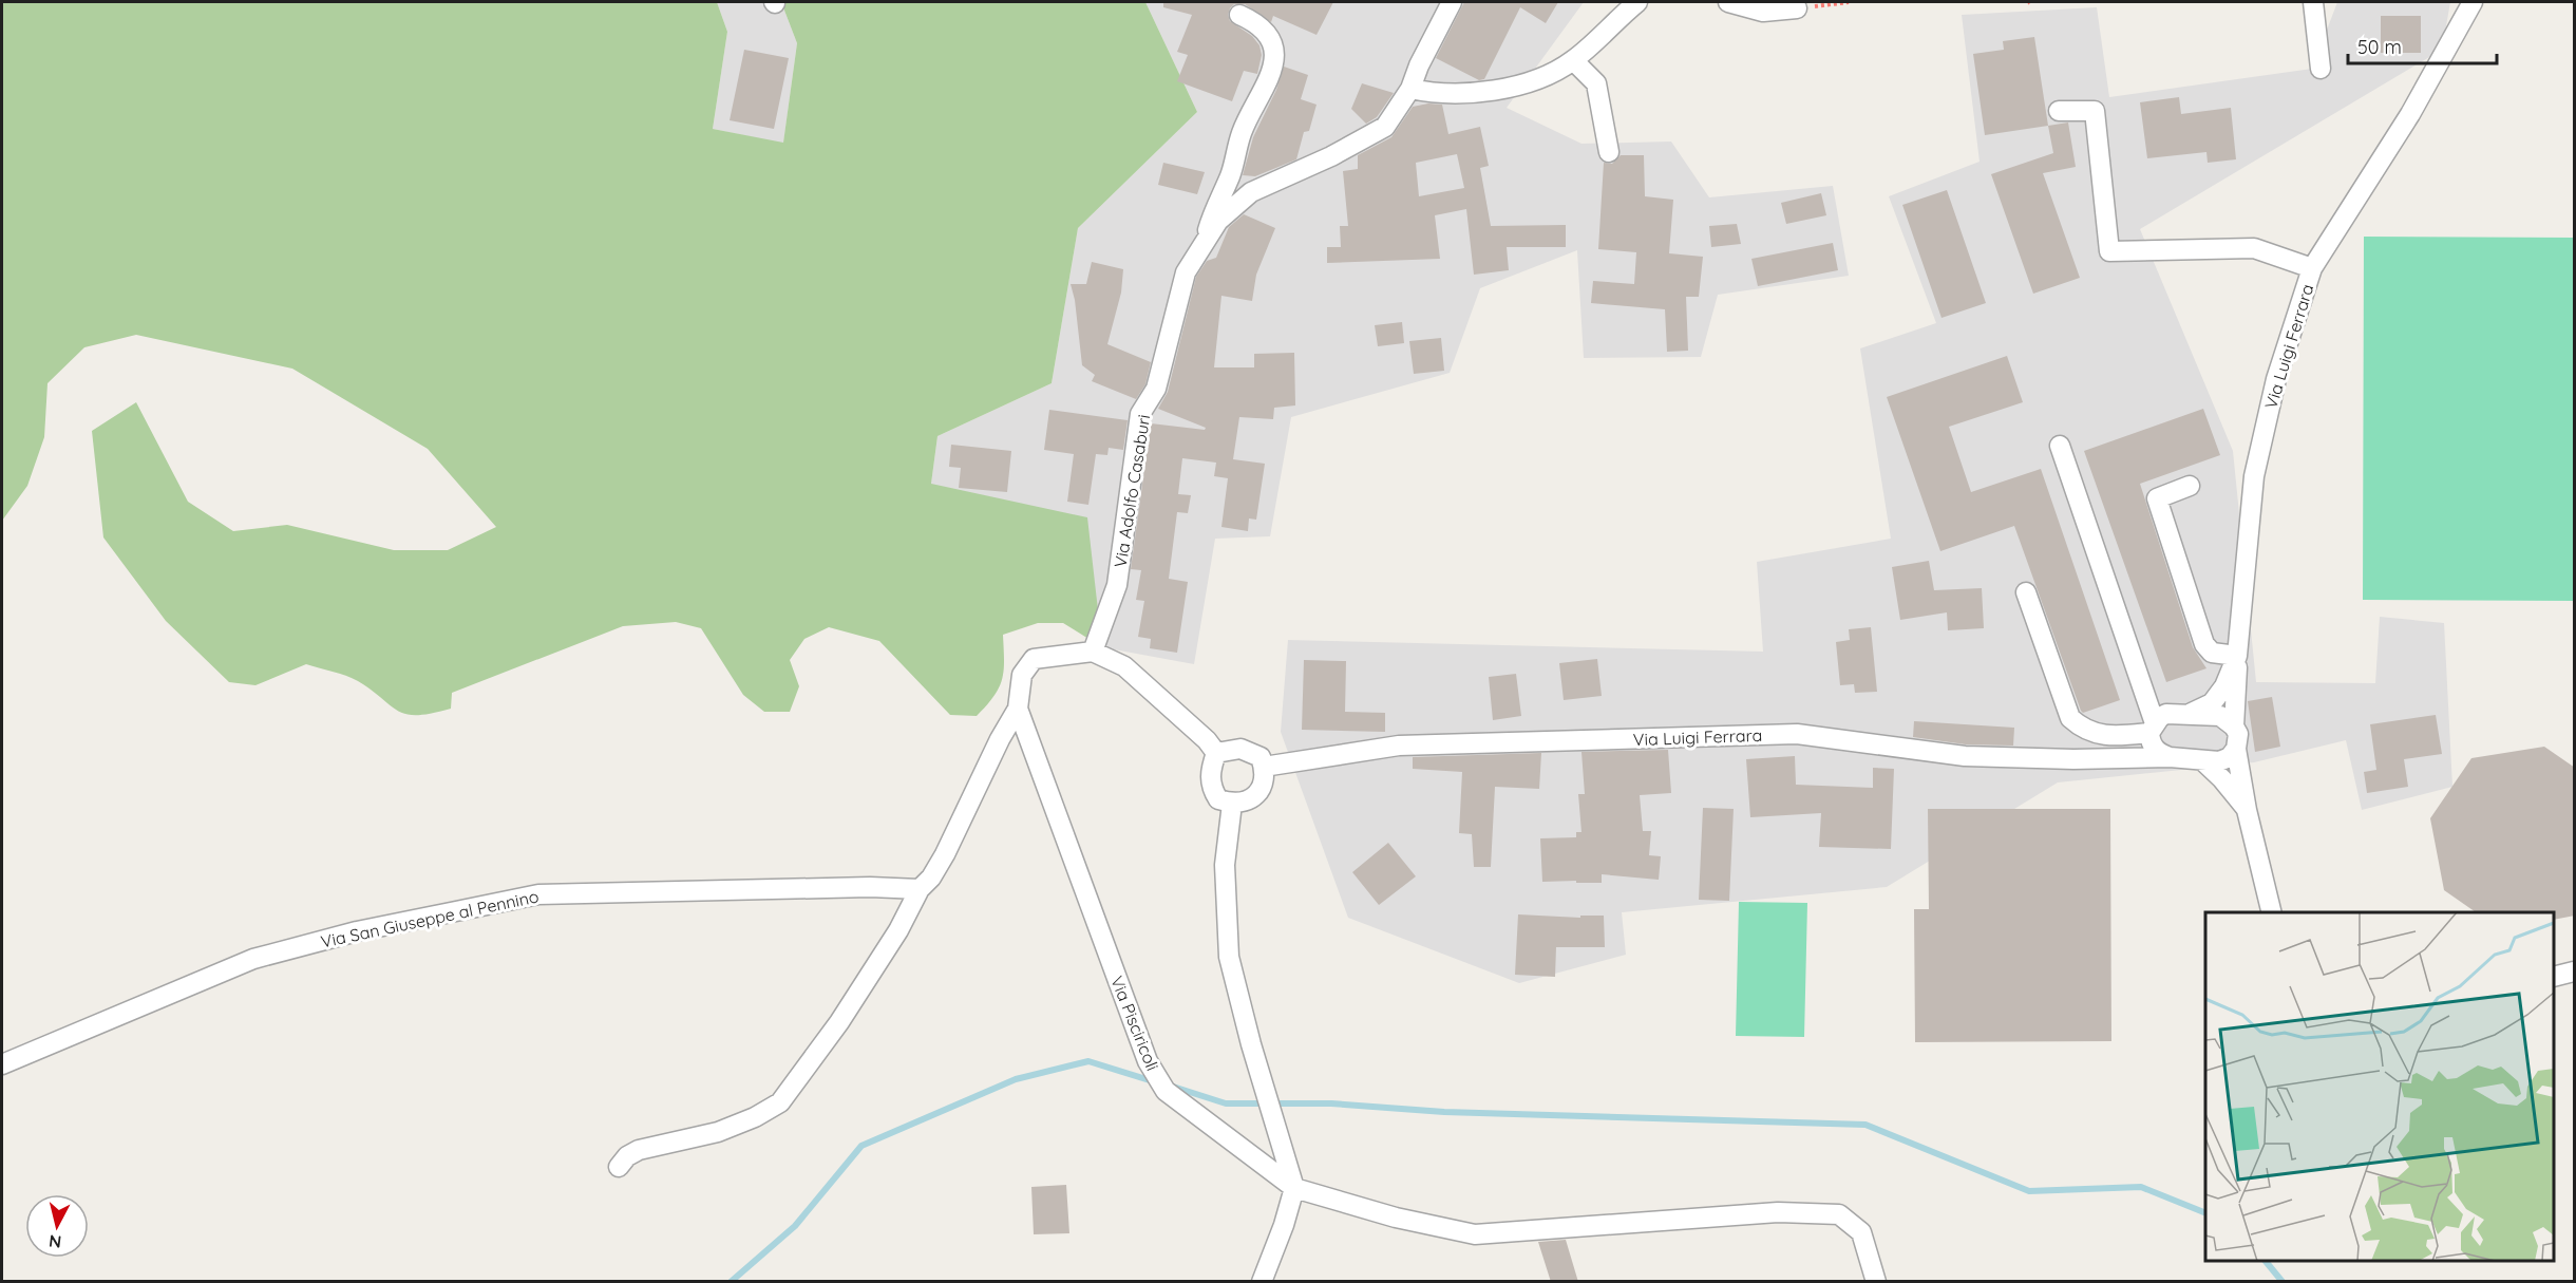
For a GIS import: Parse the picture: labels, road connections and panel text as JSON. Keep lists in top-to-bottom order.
{
  "streets": {
    "street": [
      "Via Luigi Ferrara",
      "Via Adolfo Casaburi",
      "Via San Giuseppe al Pennino",
      "Via Pisciricoli"
    ]
  },
  "scale_bar": "50 m",
  "north": "bottom"
}
